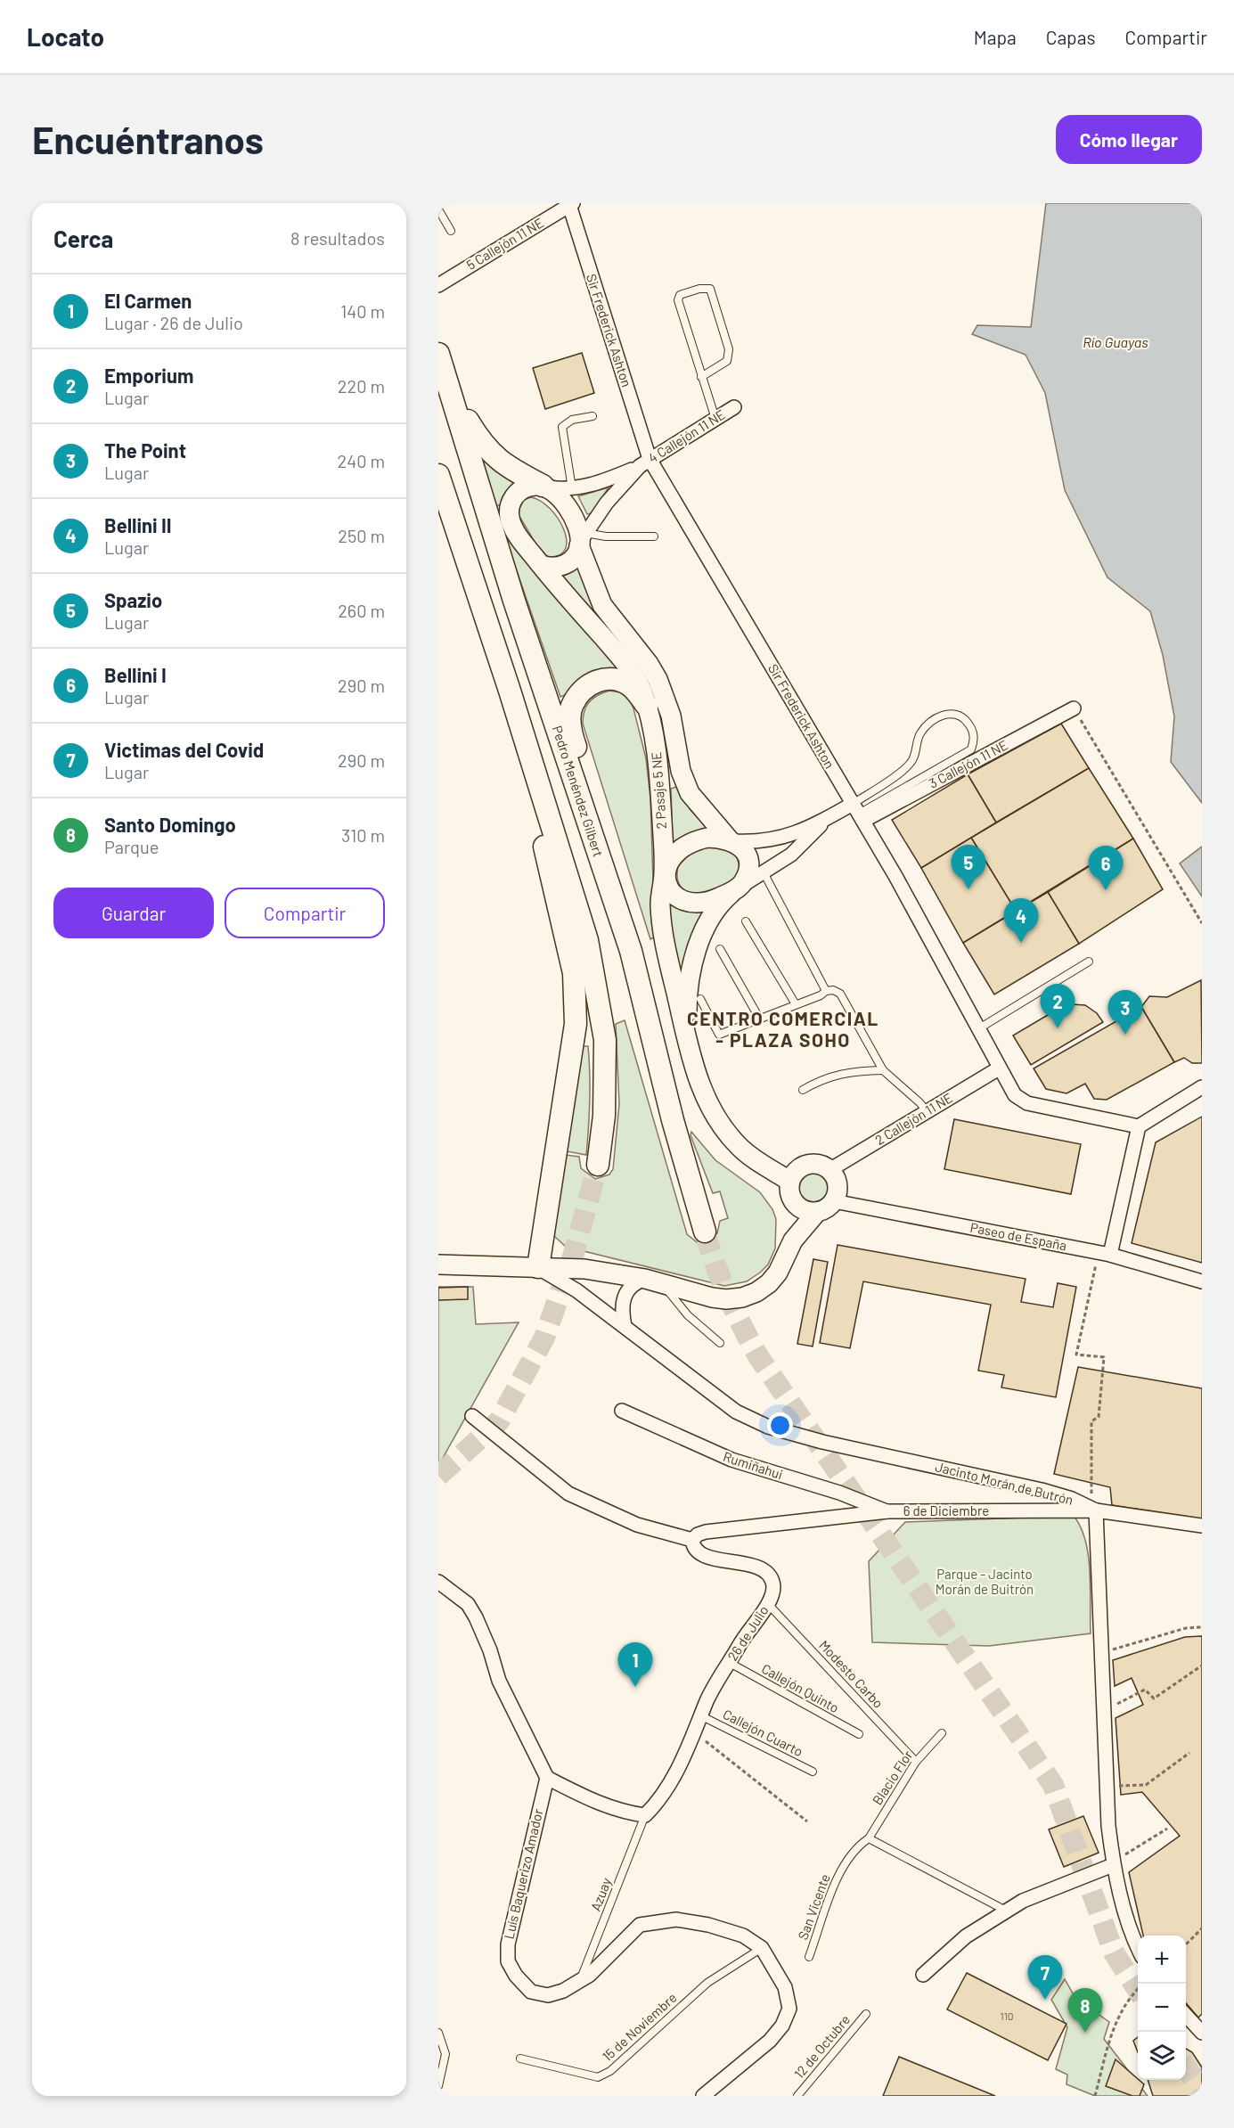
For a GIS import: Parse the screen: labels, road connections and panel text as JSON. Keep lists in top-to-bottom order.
{
  "streets": {
    "main road": ["Pedro Menéndez Gilbert"],
    "street": [
      "5 Callejón 11 NE",
      "Sir Frederick Ashton",
      "4 Callejón 11 NE",
      "3 Callejón 11 NE",
      "2 Pasaje 5 NE",
      "2 Callejón 11 NE",
      "Paseo de España",
      "Rumiñahui",
      "Jacinto Morán de Butrón",
      "6 de Diciembre",
      "26 de Julio",
      "Luís Baquerizo Amador"
    ],
    "lane": [
      "Modesto Carbo",
      "Callejón Quinto",
      "Callejón Cuarto",
      "Blacio Flor",
      "Azuay",
      "San Vicente",
      "15 de Noviembre",
      "12 de Octubre"
    ]
  },
  "crossings": [
    ["5 Callejón 11 NE", "Sir Frederick Ashton"],
    ["Sir Frederick Ashton", "4 Callejón 11 NE"],
    ["Sir Frederick Ashton", "3 Callejón 11 NE"],
    ["Sir Frederick Ashton", "2 Callejón 11 NE"],
    ["4 Callejón 11 NE", "2 Pasaje 5 NE"],
    ["3 Callejón 11 NE", "2 Pasaje 5 NE"],
    ["2 Pasaje 5 NE", "2 Callejón 11 NE"],
    ["2 Pasaje 5 NE", "Paseo de España"],
    ["2 Pasaje 5 NE", "Jacinto Morán de Butrón"],
    ["2 Callejón 11 NE", "Paseo de España"],
    ["2 Callejón 11 NE", "Jacinto Morán de Butrón"],
    ["Paseo de España", "Jacinto Morán de Butrón"],
    ["Rumiñahui", "6 de Diciembre"],
    ["Jacinto Morán de Butrón", "6 de Diciembre"],
    ["6 de Diciembre", "26 de Julio"],
    ["26 de Julio", "Modesto Carbo"],
    ["26 de Julio", "Callejón Quinto"],
    ["26 de Julio", "Callejón Cuarto"],
    ["26 de Julio", "Azuay"],
    ["Modesto Carbo", "Blacio Flor"],
    ["Blacio Flor", "San Vicente"],
    ["Luís Baquerizo Amador", "Azuay"],
    ["Luís Baquerizo Amador", "15 de Noviembre"]
  ],
  "districts": ["CENTRO COMERCIAL - PLAZA SOHO"],
  "water": ["Río Guayas"],
  "parks": ["Parque - Jacinto Morán de Buitrón"],
  "house_numbers": ["110"],
  "page": {
    "header": "Locato",
    "nav": ["Mapa", "Capas", "Compartir"],
    "buttons": [
      "Cómo llegar",
      ["Guardar", "Compartir"]
    ],
    "title": "Encuéntranos",
    "heading": ["Cerca", "8 resultados"],
    "list": [
      {
        "mark": "1",
        "name": "El Carmen",
        "note": "Lugar · 26 de Julio",
        "value": "140 m"
      },
      {
        "mark": "2",
        "name": "Emporium",
        "note": "Lugar",
        "value": "220 m"
      },
      {
        "mark": "3",
        "name": "The Point",
        "note": "Lugar",
        "value": "240 m"
      },
      {
        "mark": "4",
        "name": "Bellini II",
        "note": "Lugar",
        "value": "250 m"
      },
      {
        "mark": "5",
        "name": "Spazio",
        "note": "Lugar",
        "value": "260 m"
      },
      {
        "mark": "6",
        "name": "Bellini I",
        "note": "Lugar",
        "value": "290 m"
      },
      {
        "mark": "7",
        "name": "Victimas del Covid",
        "note": "Lugar",
        "value": "290 m"
      },
      {
        "mark": "8",
        "name": "Santo Domingo",
        "note": "Parque",
        "value": "310 m"
      }
    ],
    "pins": [
      "5",
      "6",
      "4",
      "2",
      "3",
      "1",
      "7",
      "8"
    ],
    "map_buttons": ["+", "−"]
  }
}
